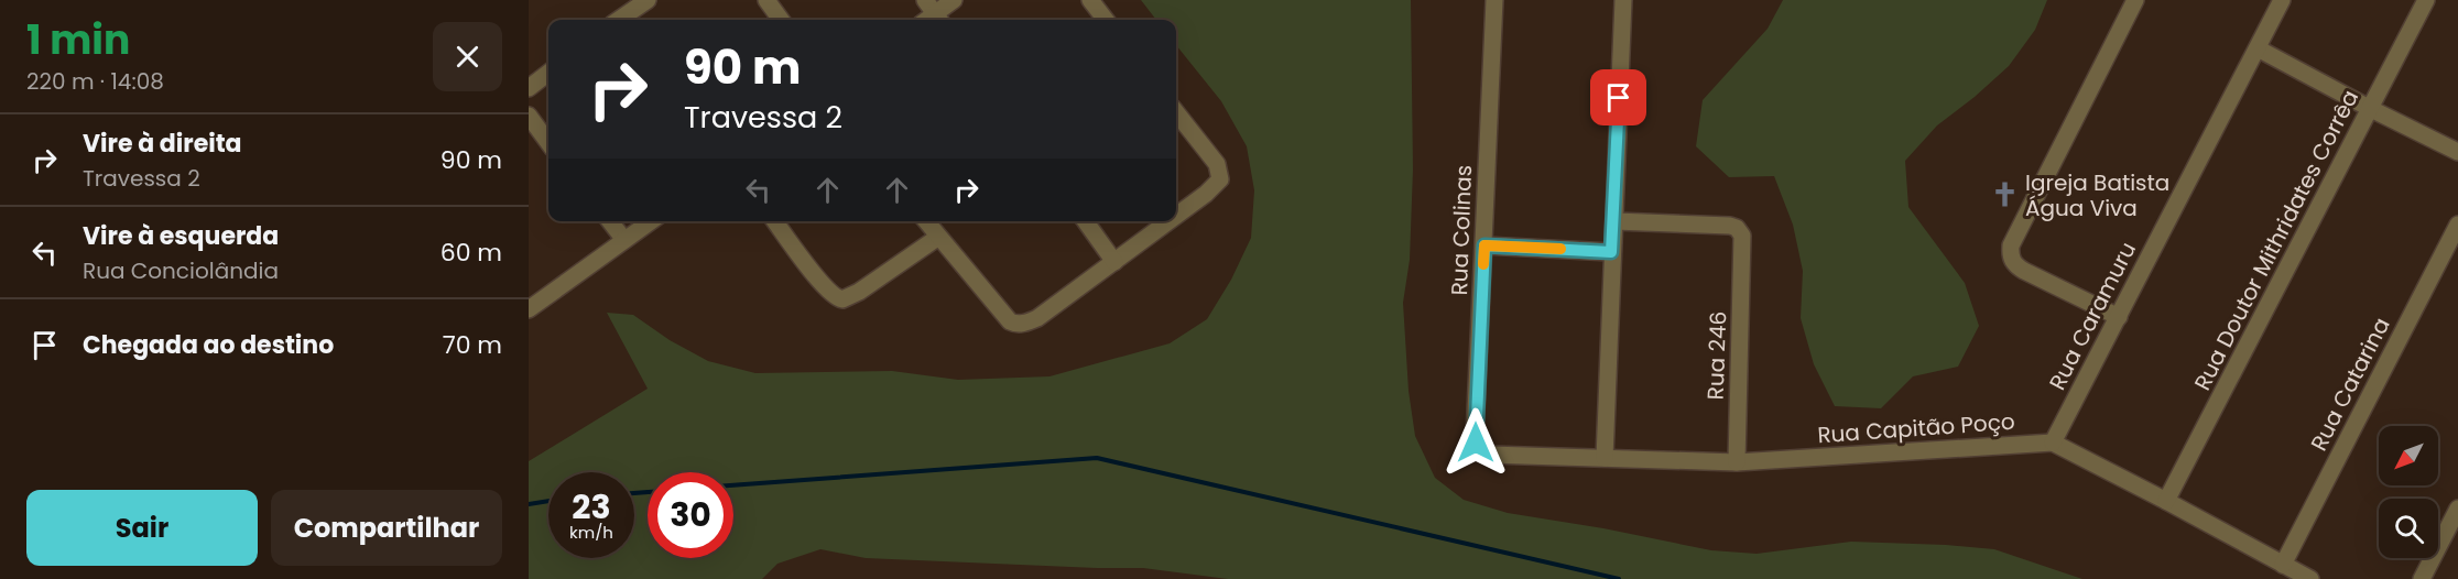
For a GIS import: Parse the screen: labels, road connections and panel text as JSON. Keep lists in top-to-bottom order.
{
  "streets": {
    "street": [
      "Rua Colinas",
      "Rua Doutor Mithridates Corrêa",
      "Rua Caramuru",
      "Rua 246",
      "Rua Catarina",
      "Rua Capitão Poço"
    ]
  },
  "crossings": [
    ["Rua Colinas", "Rua Capitão Poço"],
    ["Rua Caramuru", "Rua Capitão Poço"],
    ["Rua 246", "Rua Capitão Poço"]
  ],
  "places": {
    "church": ["Igreja Batista Água Viva"]
  },
  "north": "bottom left",
  "page": {
    "heading": ["1 min", "220 m · 14:08"],
    "turn": ["90 m", "Travessa 2"],
    "list": [
      {
        "name": "Vire à direita",
        "note": "Travessa 2",
        "value": "90 m"
      },
      {
        "name": "Vire à esquerda",
        "note": "Rua Conciolândia",
        "value": "60 m"
      },
      {
        "name": "Chegada ao destino",
        "value": "70 m"
      }
    ],
    "speed": "23 km/h",
    "limit": "30",
    "buttons": ["Sair", "Compartilhar"]
  }
}
